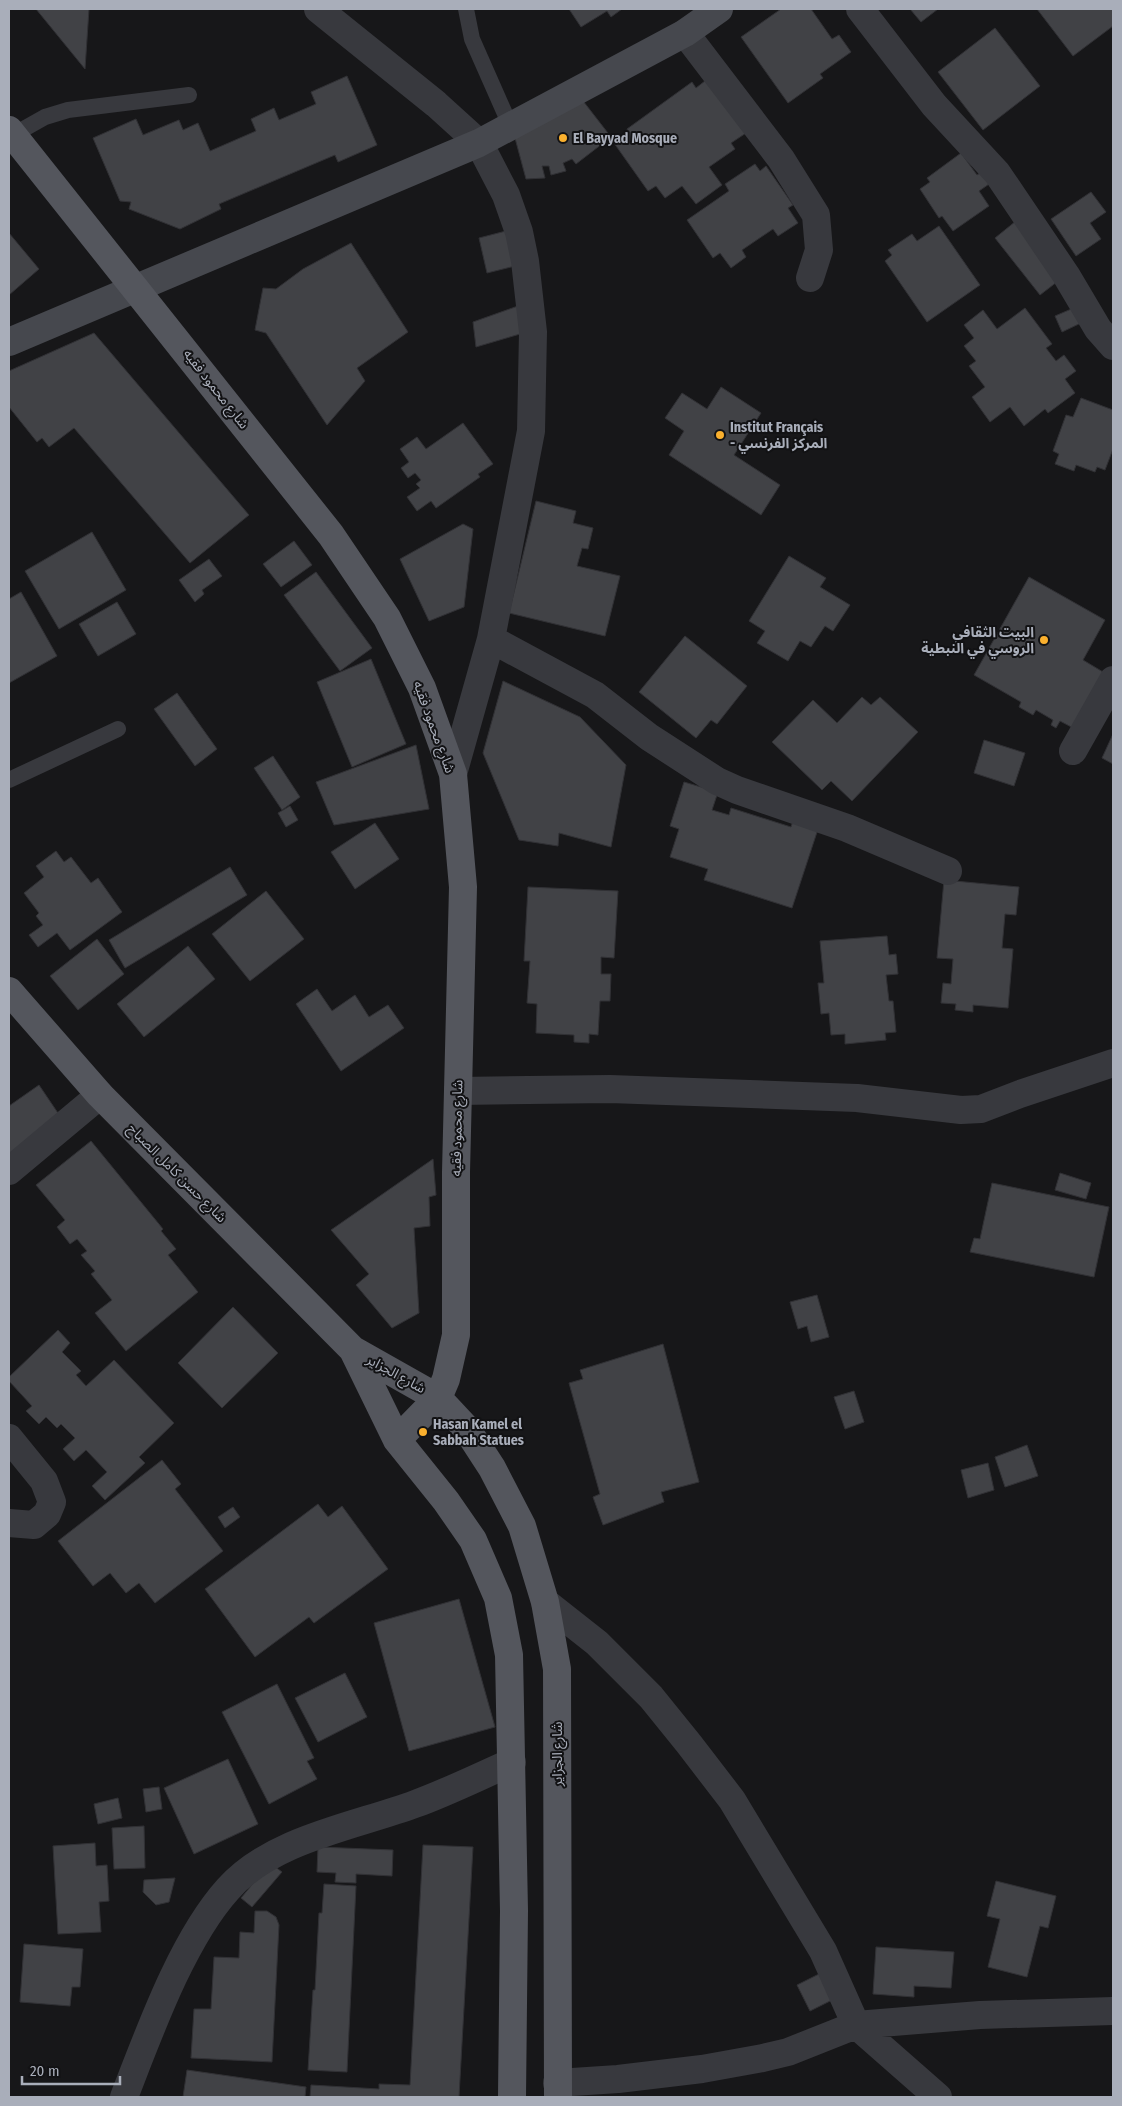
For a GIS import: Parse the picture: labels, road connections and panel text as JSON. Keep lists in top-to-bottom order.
{
  "streets": {
    "main road": ["شارع محمود فقيه", "شارع حسن كامل الصباح", "شارع الجزاير"]
  },
  "crossings": [
    ["شارع محمود فقيه", "شارع الجزاير"],
    ["شارع حسن كامل الصباح", "شارع الجزاير"]
  ],
  "places": [
    "El Bayyad Mosque",
    "Institut Français - المركز الفرنسي",
    "البيت الثقافي الروسي في النبطية",
    "Hasan Kamel el Sabbah Statues"
  ],
  "scale_bar": "20 m"
}
